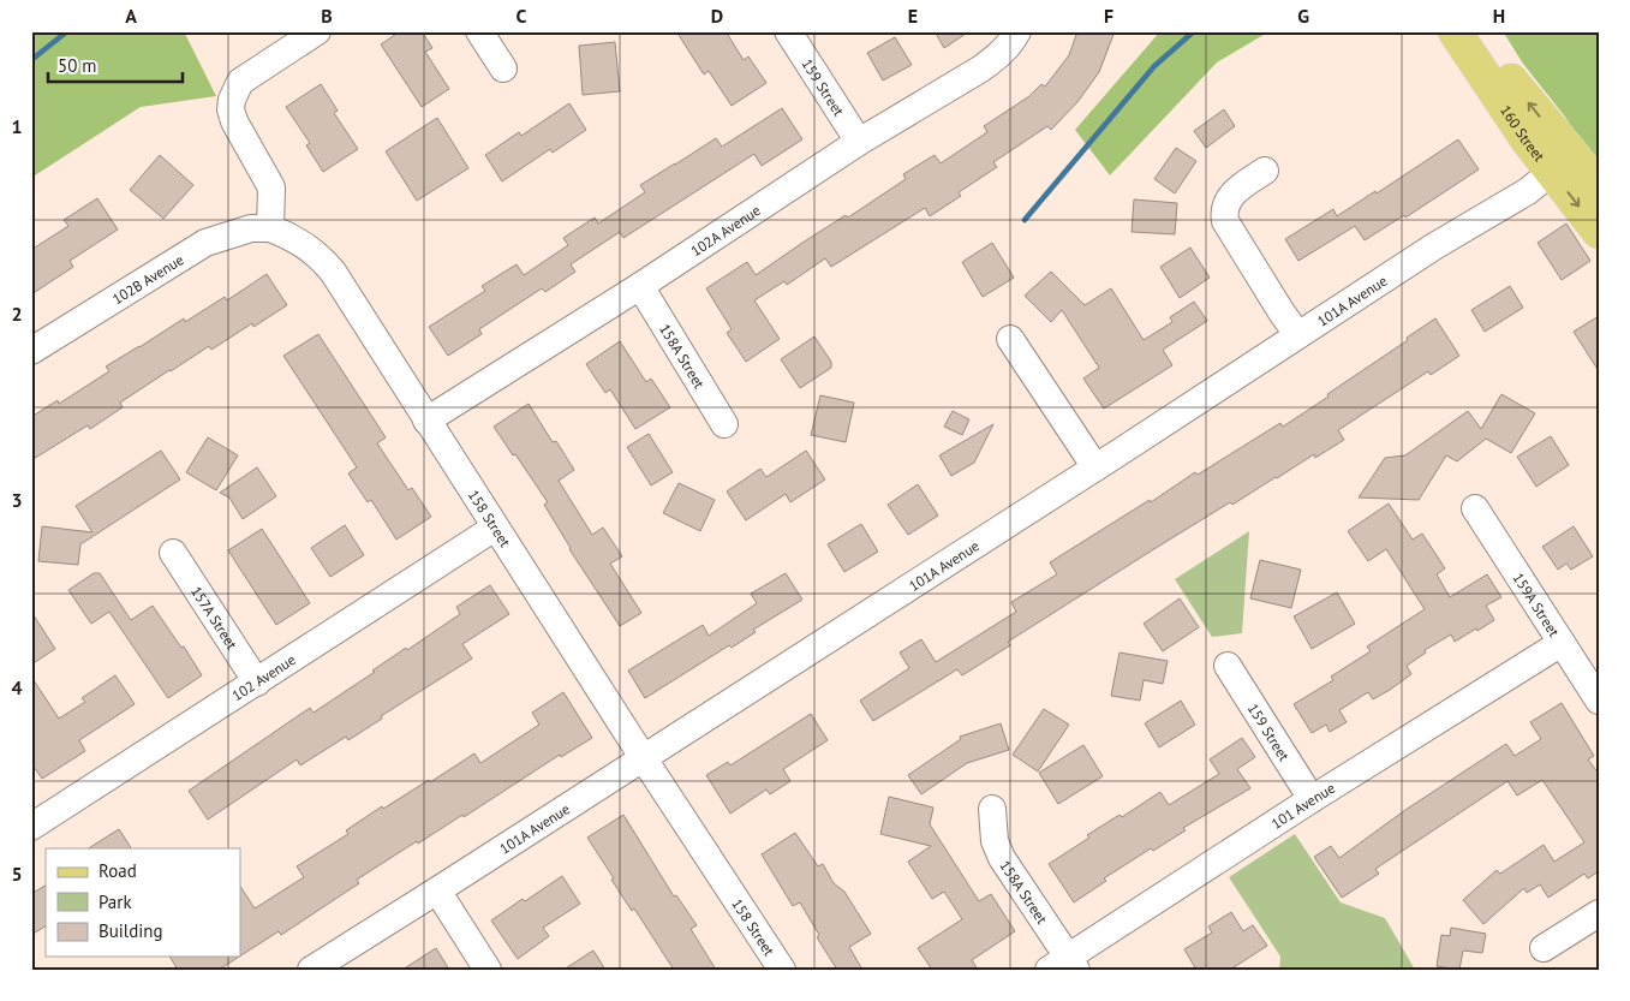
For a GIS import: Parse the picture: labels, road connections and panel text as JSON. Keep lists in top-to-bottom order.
{
  "streets": {
    "main road": ["160 Street"],
    "street": [
      "159 Street",
      "102A Avenue",
      "102B Avenue",
      "101A Avenue",
      "158A Street",
      "158 Street",
      "159A Street",
      "157A Street",
      "102 Avenue",
      "101 Avenue"
    ]
  },
  "crossings": [
    ["159 Street", "102A Avenue"],
    ["159 Street", "101 Avenue"],
    ["160 Street", "101A Avenue"],
    ["102A Avenue", "158A Street"],
    ["102A Avenue", "158 Street"],
    ["102B Avenue", "158 Street"],
    ["101A Avenue", "158 Street"],
    ["158A Street", "101 Avenue"],
    ["158 Street", "102 Avenue"],
    ["159A Street", "101 Avenue"],
    ["157A Street", "102 Avenue"]
  ],
  "legend": ["Road", "Park", "Building"],
  "scale_bar": "50 m",
  "grid": {
    "columns": [
      "A",
      "B",
      "C",
      "D",
      "E",
      "F",
      "G",
      "H"
    ],
    "rows": [
      "1",
      "2",
      "3",
      "4",
      "5"
    ]
  }
}
